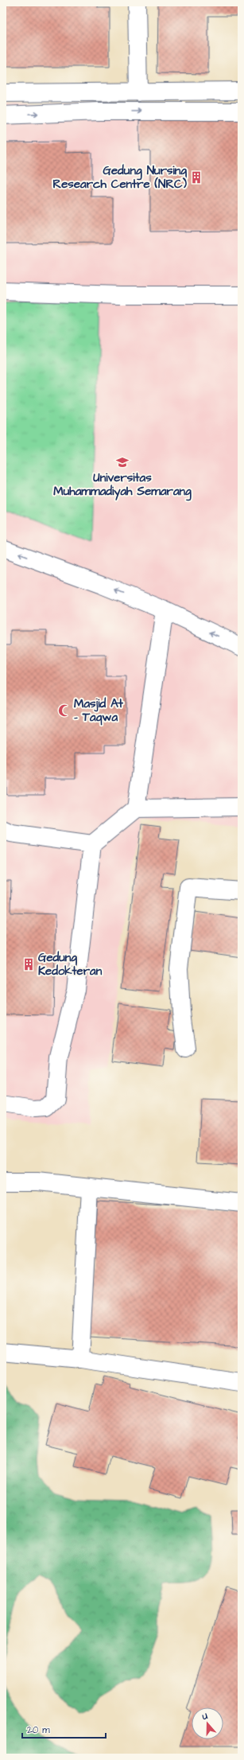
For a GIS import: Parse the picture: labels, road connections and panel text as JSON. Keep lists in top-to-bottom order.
{
  "places": {
    "building": ["Gedung Nursing Research Centre (NRC)", "Gedung Kedokteran"],
    "school or university": ["Universitas Muhammadiyah Semarang"],
    "mosque": ["Masjid At - Taqwa"]
  },
  "scale_bar": "20 m",
  "north": "top"
}
